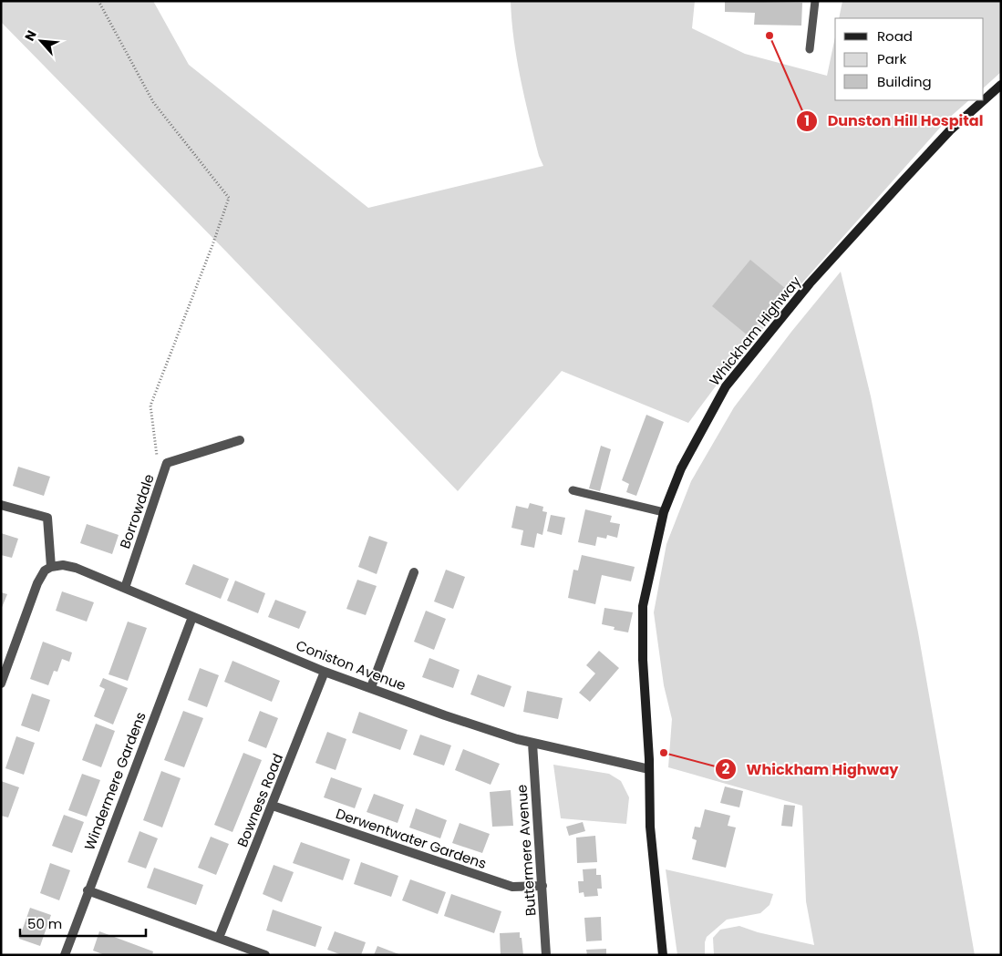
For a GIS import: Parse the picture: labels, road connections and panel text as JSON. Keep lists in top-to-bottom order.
{
  "streets": {
    "main road": ["Whickham Highway"],
    "street": [
      "Borrowdale",
      "Coniston Avenue",
      "Windermere Gardens",
      "Bowness Road",
      "Derwentwater Gardens",
      "Buttermere Avenue"
    ]
  },
  "crossings": [
    ["Whickham Highway", "Coniston Avenue"],
    ["Borrowdale", "Coniston Avenue"],
    ["Coniston Avenue", "Windermere Gardens"],
    ["Coniston Avenue", "Bowness Road"],
    ["Coniston Avenue", "Buttermere Avenue"],
    ["Bowness Road", "Derwentwater Gardens"],
    ["Derwentwater Gardens", "Buttermere Avenue"]
  ],
  "places": ["Dunston Hill Hospital", "Whickham Highway"],
  "legend": ["Road", "Park", "Building"],
  "scale_bar": "50 m",
  "north": "top left"
}
